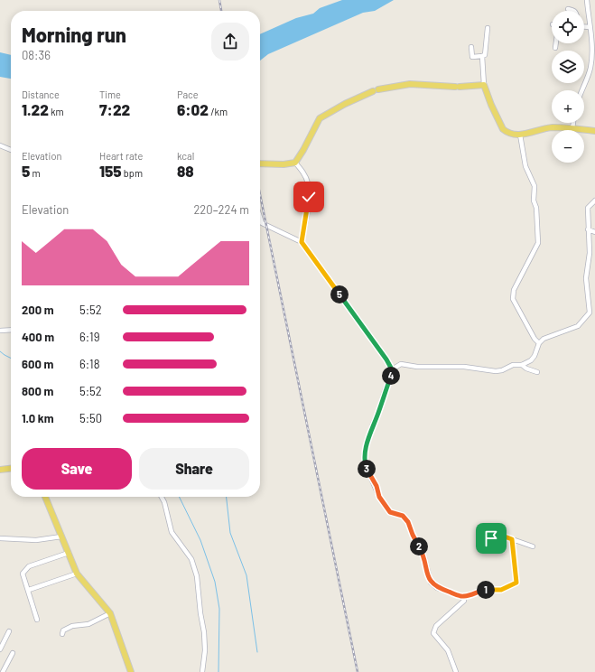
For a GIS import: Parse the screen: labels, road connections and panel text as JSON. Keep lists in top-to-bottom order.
{
  "page": {
    "map_buttons": ["+", "−"],
    "heading": ["Morning run", "08:36"],
    "stats": [
      ["Distance", "1.22 km"],
      ["Time", "7:22"],
      ["Pace", "6:02 /km"],
      ["Elevation", "5 m"],
      ["Heart rate", "155 bpm"],
      ["kcal", "88"]
    ],
    "chart": ["Elevation", "220–224 m"],
    "pins": [
      "5",
      "4",
      "3",
      "2",
      "1"
    ],
    "list": [
      {
        "name": "200 m",
        "note": "5:52"
      },
      {
        "name": "400 m",
        "note": "6:19"
      },
      {
        "name": "600 m",
        "note": "6:18"
      },
      {
        "name": "800 m",
        "note": "5:52"
      },
      {
        "name": "1.0 km",
        "note": "5:50"
      }
    ],
    "buttons": ["Save", "Share"]
  }
}
